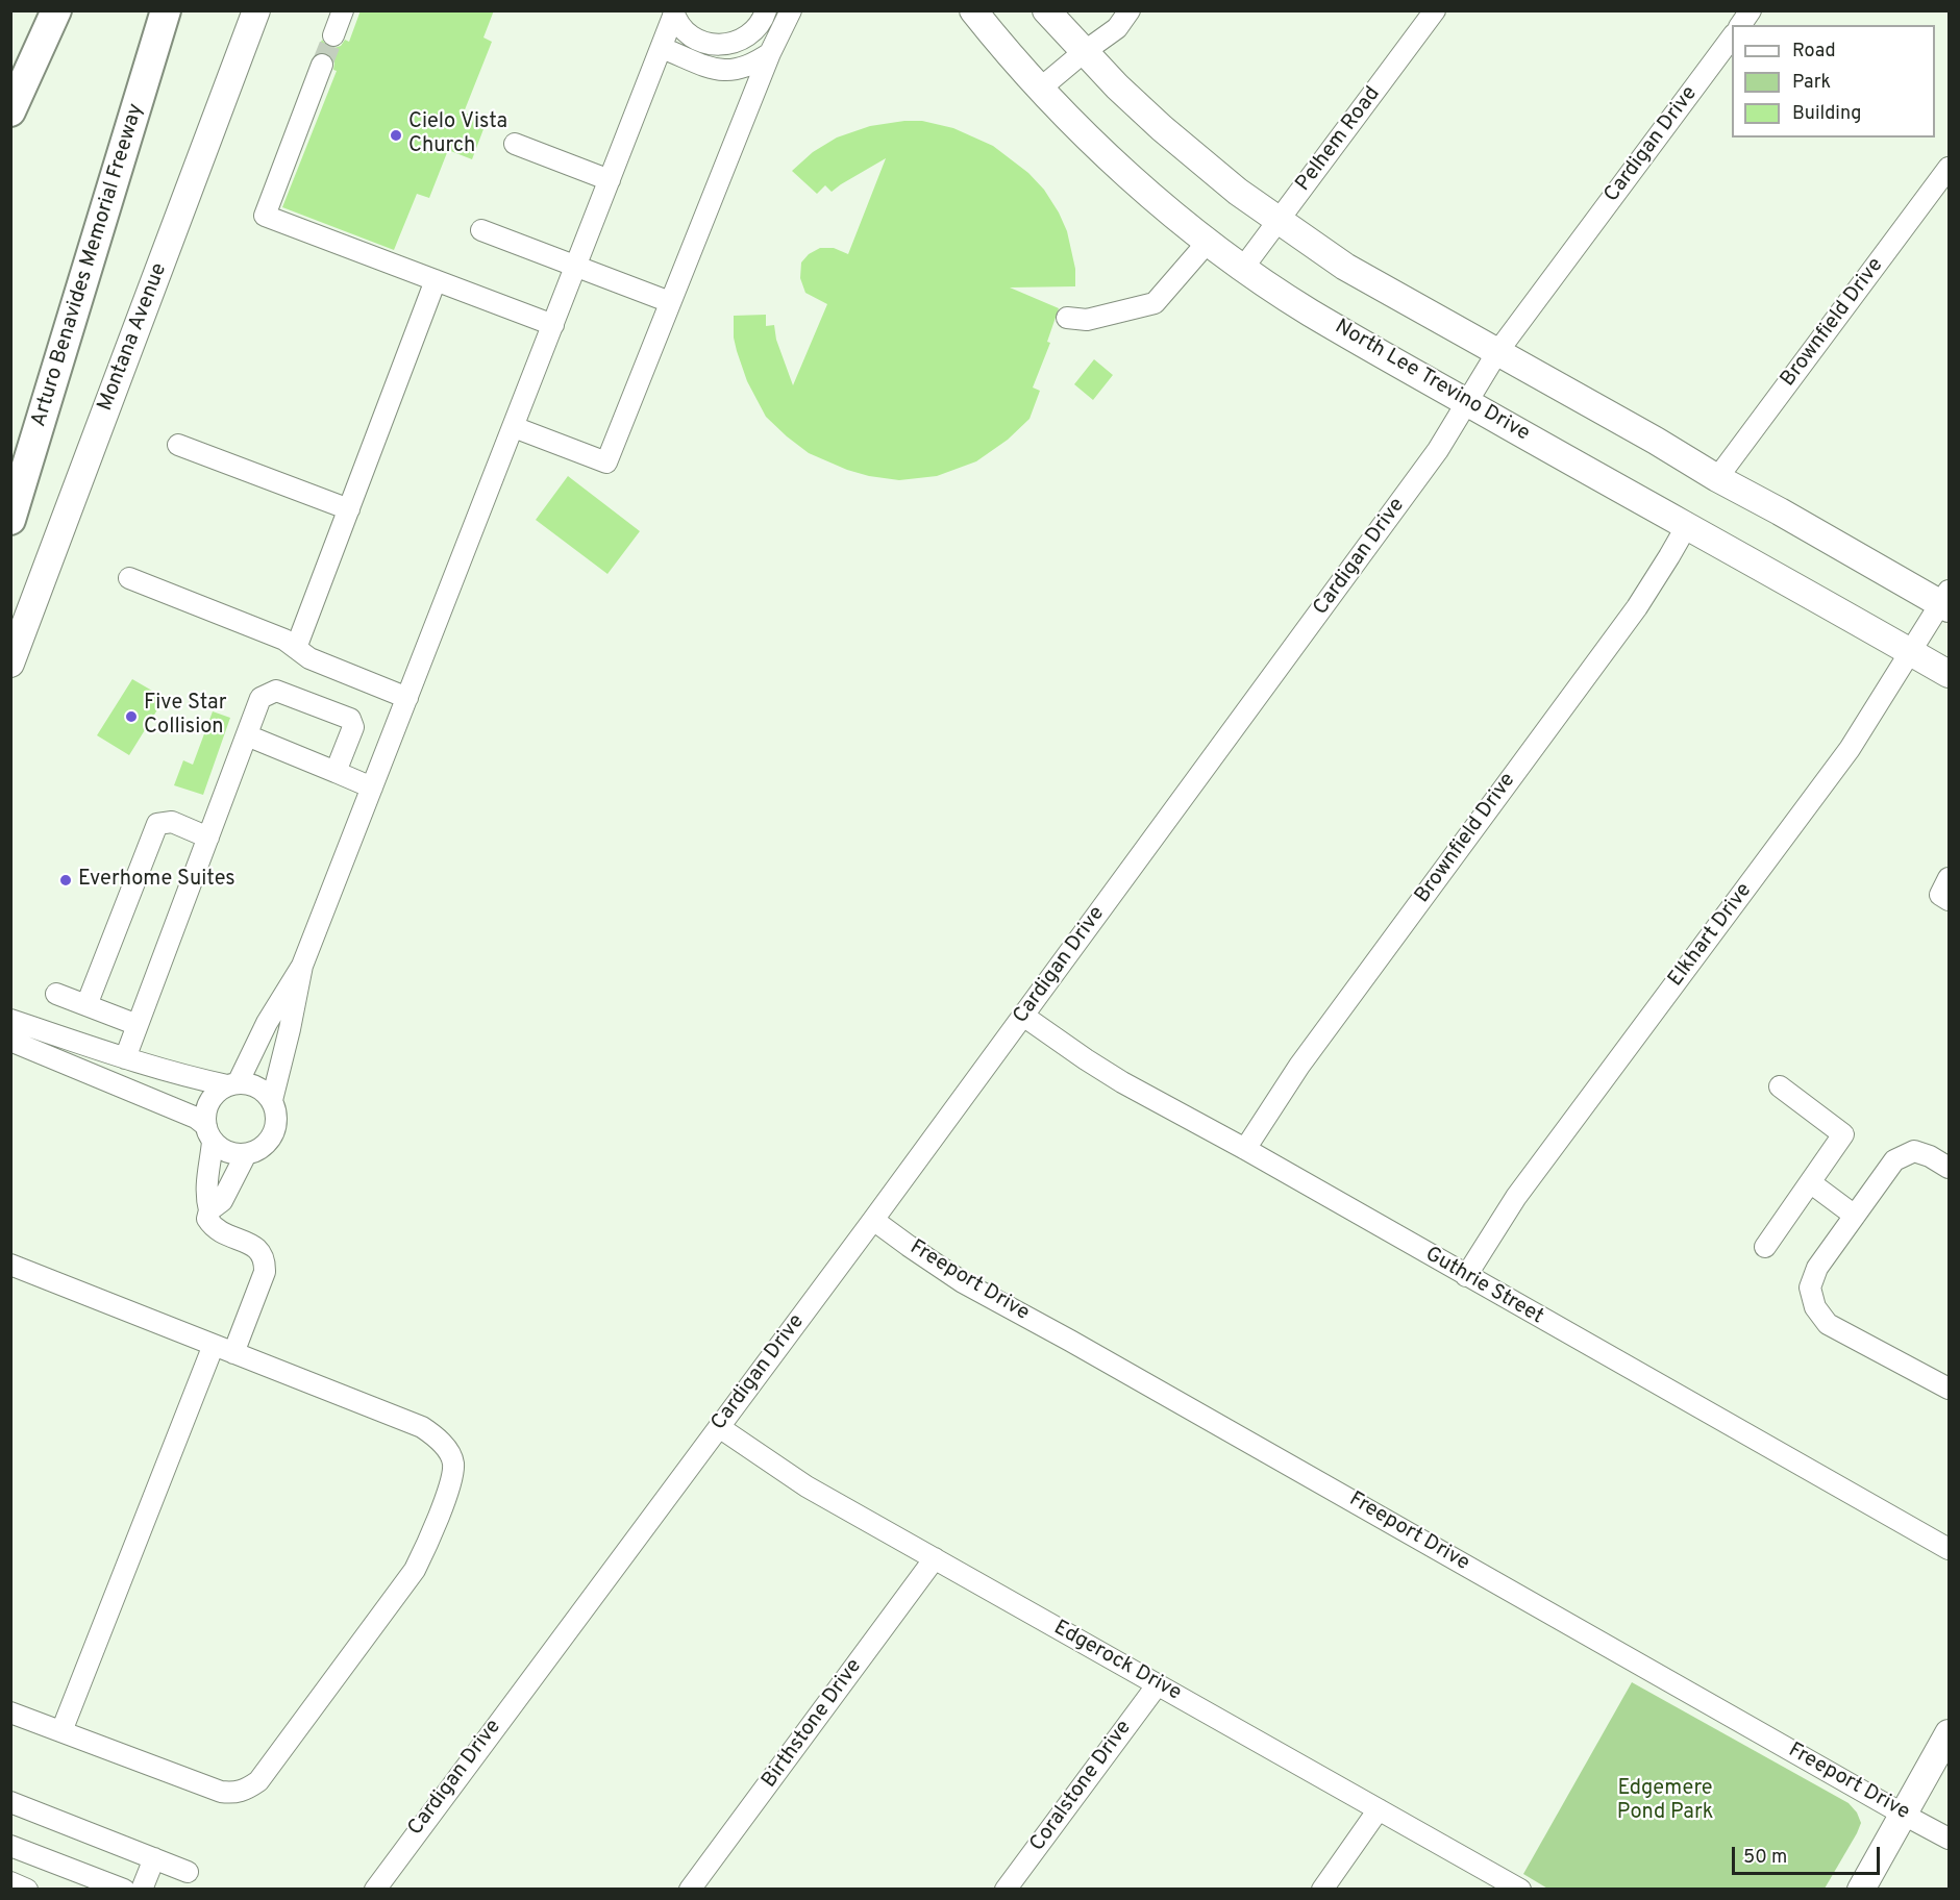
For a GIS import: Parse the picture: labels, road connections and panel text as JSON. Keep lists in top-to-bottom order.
{
  "streets": {
    "highway": ["Arturo Benavides Memorial Freeway"],
    "main road": ["Montana Avenue", "North Lee Trevino Drive"],
    "street": [
      "Pelhem Road",
      "Cardigan Drive",
      "Brownfield Drive",
      "Elkhart Drive",
      "Freeport Drive",
      "Guthrie Street",
      "Edgerock Drive",
      "Birthstone Drive",
      "Coralstone Drive"
    ]
  },
  "crossings": [
    ["Pelhem Road", "North Lee Trevino Drive"],
    ["Cardigan Drive", "North Lee Trevino Drive"],
    ["Cardigan Drive", "Freeport Drive"],
    ["Cardigan Drive", "Guthrie Street"],
    ["Cardigan Drive", "Edgerock Drive"],
    ["Brownfield Drive", "North Lee Trevino Drive"],
    ["Brownfield Drive", "Guthrie Street"],
    ["North Lee Trevino Drive", "Elkhart Drive"],
    ["Elkhart Drive", "Guthrie Street"],
    ["Edgerock Drive", "Birthstone Drive"],
    ["Edgerock Drive", "Coralstone Drive"]
  ],
  "parks": ["Edgemere Pond Park"],
  "places": ["Cielo Vista Church", "Five Star Collision", "Everhome Suites"],
  "legend": ["Road", "Park", "Building"],
  "scale_bar": "50 m"
}
